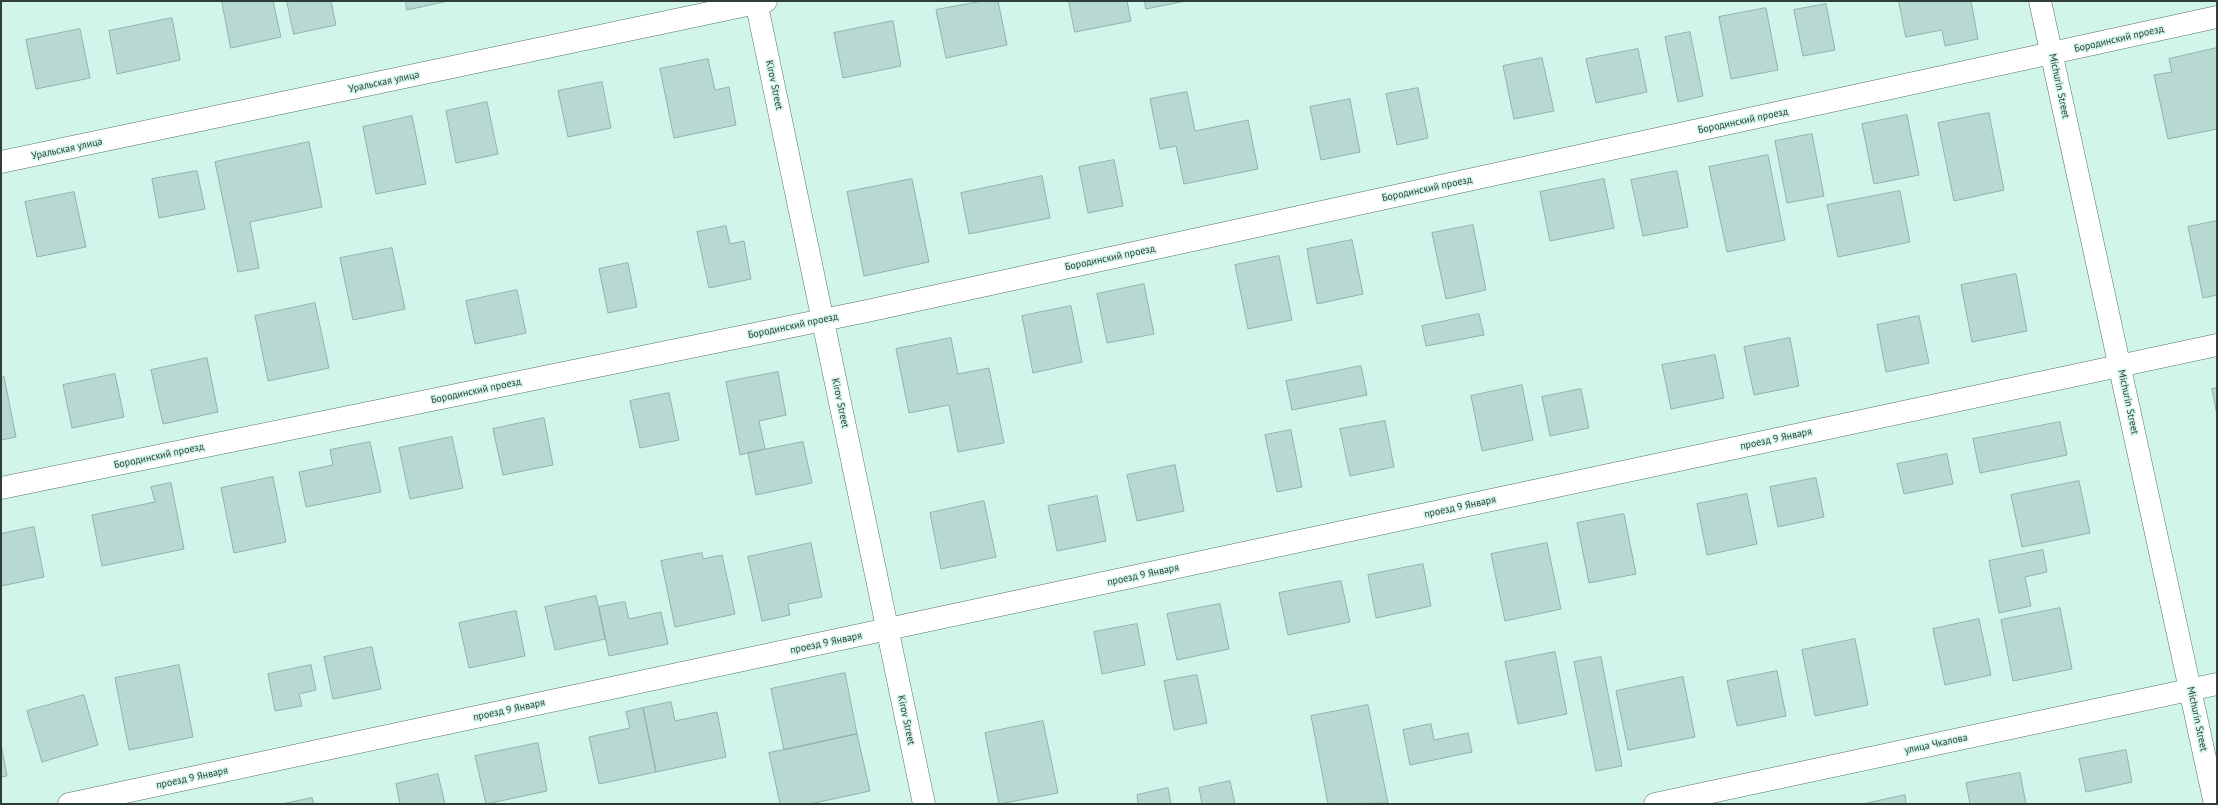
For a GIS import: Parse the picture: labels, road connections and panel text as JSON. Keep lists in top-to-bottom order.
{
  "streets": {
    "street": [
      "Бородинский проезд",
      "Уральская улица",
      "Kirov Street",
      "Michurin Street",
      "проезд 9 Января",
      "улица Чкалова"
    ]
  },
  "crossings": [
    ["Бородинский проезд", "Kirov Street"],
    ["Бородинский проезд", "Michurin Street"],
    ["Уральская улица", "Kirov Street"],
    ["Kirov Street", "проезд 9 Января"],
    ["Michurin Street", "проезд 9 Января"],
    ["Michurin Street", "улица Чкалова"]
  ]
}
